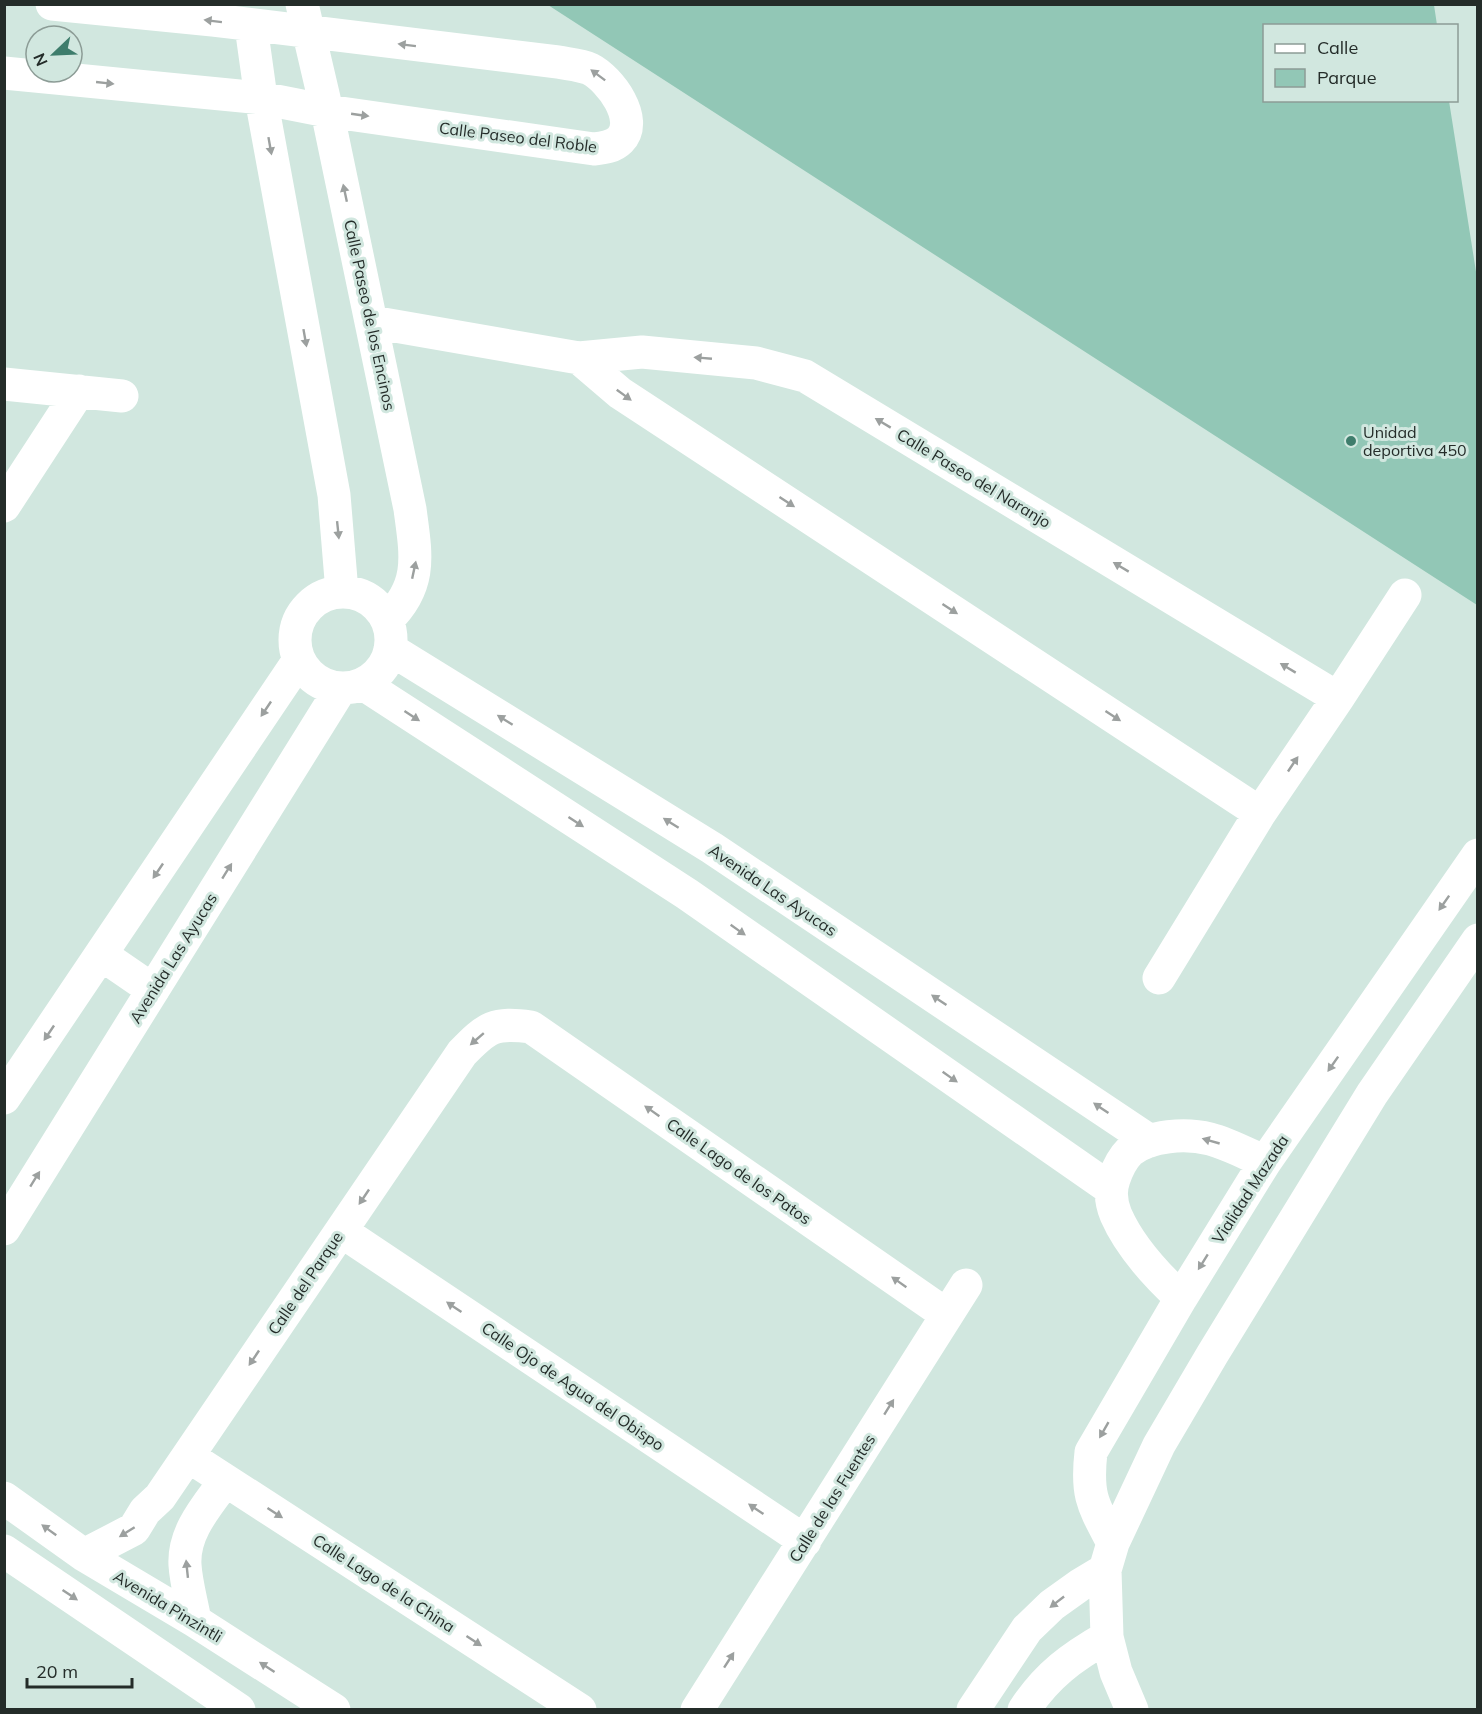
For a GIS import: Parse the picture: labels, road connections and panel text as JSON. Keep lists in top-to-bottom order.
{
  "streets": {
    "street": [
      "Calle Paseo del Roble",
      "Calle Paseo de los Encinos",
      "Calle Paseo del Naranjo",
      "Avenida Las Ayucas",
      "Calle Lago de los Patos",
      "Vialidad Mazada",
      "Calle del Parque",
      "Calle Ojo de Agua del Obispo",
      "Calle de las Fuentes",
      "Calle Lago de la China",
      "Avenida Pinzintli"
    ]
  },
  "crossings": [
    ["Calle Paseo del Roble", "Calle Paseo de los Encinos"],
    ["Calle Paseo de los Encinos", "Calle Paseo del Naranjo"],
    ["Calle Paseo de los Encinos", "Avenida Las Ayucas"],
    ["Calle Lago de los Patos", "Calle del Parque"],
    ["Calle Lago de los Patos", "Calle de las Fuentes"],
    ["Calle del Parque", "Calle Ojo de Agua del Obispo"],
    ["Calle del Parque", "Calle Lago de la China"],
    ["Calle del Parque", "Avenida Pinzintli"],
    ["Calle Ojo de Agua del Obispo", "Calle de las Fuentes"]
  ],
  "one_way": ["Calle del Parque", "Calle Ojo de Agua del Obispo"],
  "places": ["Unidad deportiva 450"],
  "legend": ["Calle", "Parque"],
  "scale_bar": "20 m",
  "north": "bottom left"
}
